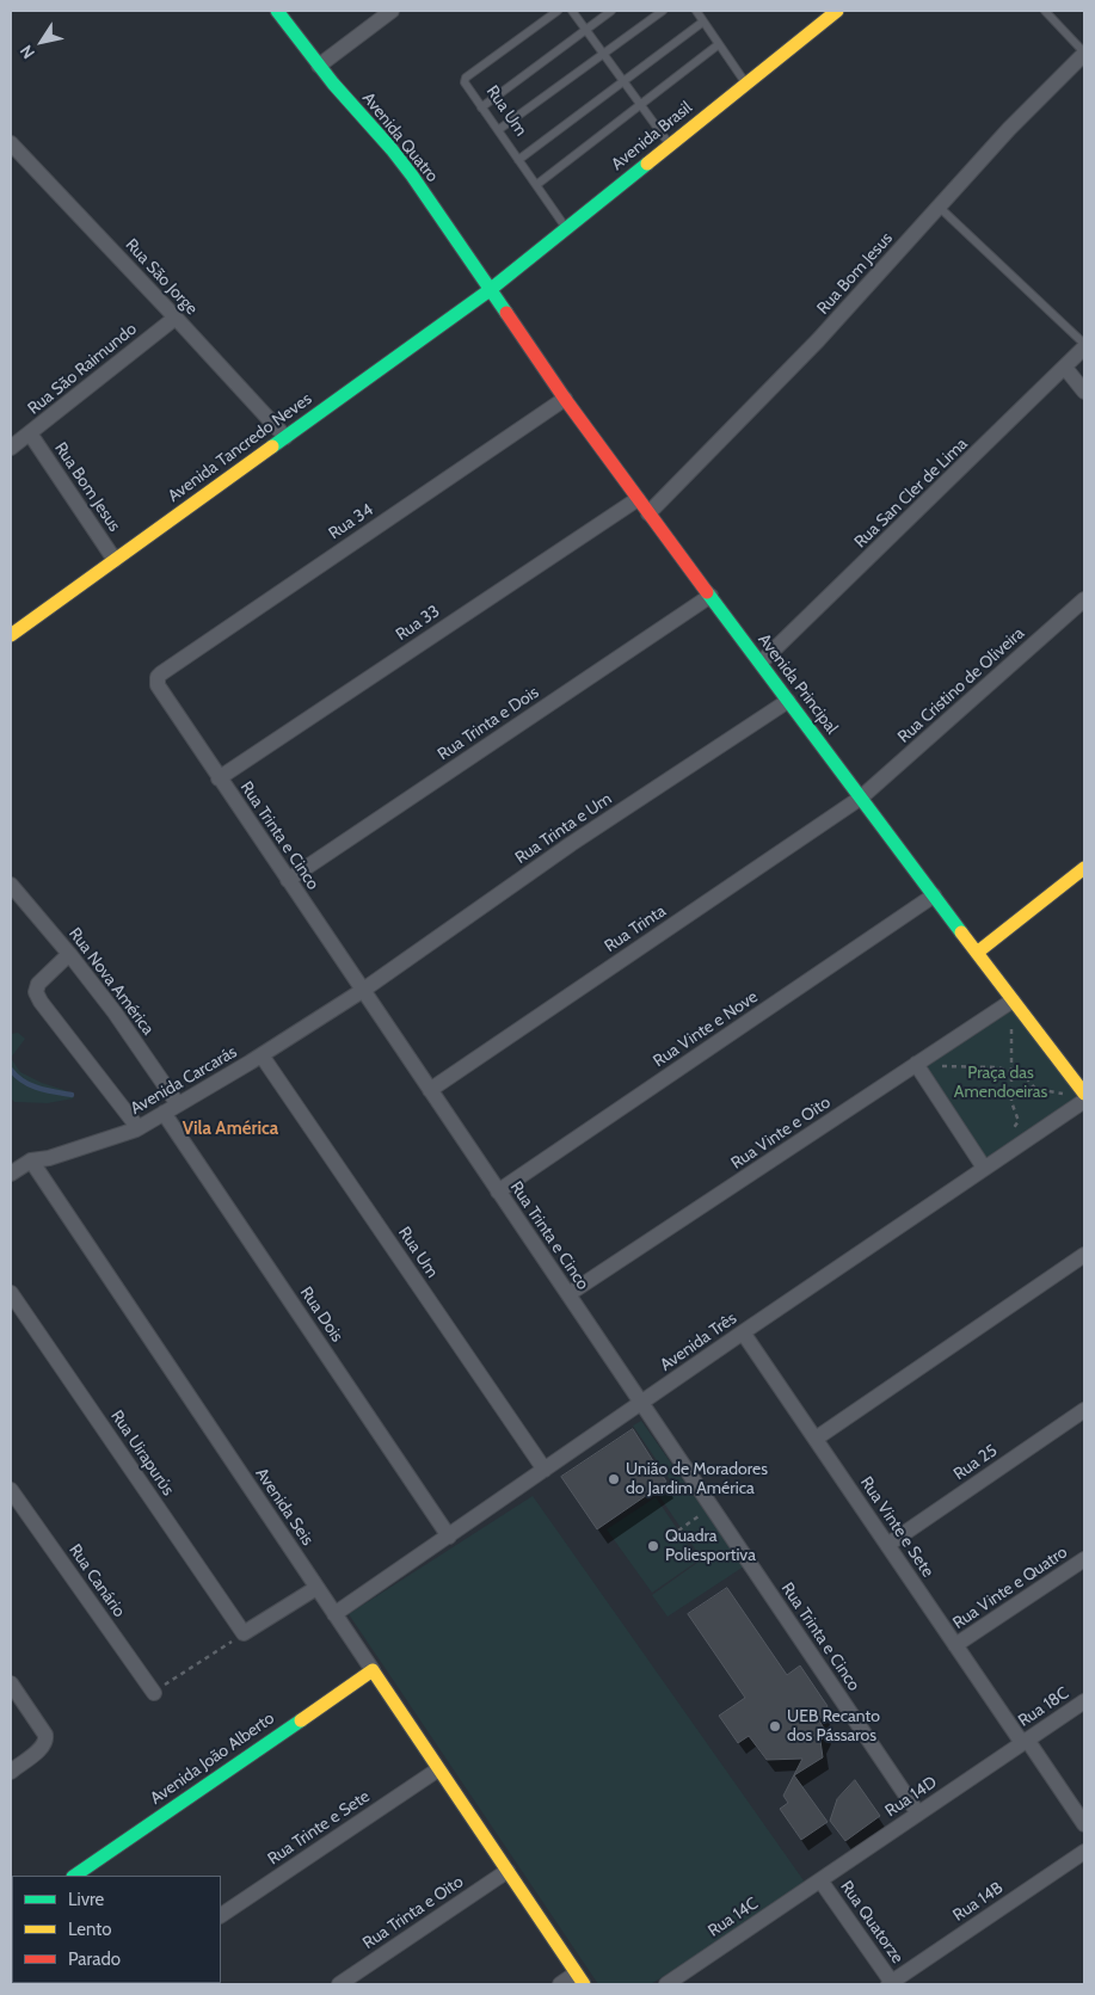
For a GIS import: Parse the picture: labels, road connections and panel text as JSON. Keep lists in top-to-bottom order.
{
  "streets": {
    "street": [
      "Rua Um",
      "Avenida Brasil",
      "Avenida Quatro",
      "Rua Bom Jesus",
      "Rua São Jorge",
      "Rua São Raimundo",
      "Avenida Tancredo Neves",
      "Rua San Cler de Lima",
      "Rua 34",
      "Rua 33",
      "Avenida Principal",
      "Rua Cristino de Oliveira",
      "Rua Trinta e Dois",
      "Rua Trinta e Um",
      "Rua Trinta e Cinco",
      "Rua Trinta",
      "Rua Nova América",
      "Rua Vinte e Nove",
      "Avenida Carcarás",
      "Rua Vinte e Oito",
      "Rua Dois",
      "Avenida Três",
      "Rua Uirapurύs",
      "Rua 25",
      "Avenida Seis",
      "Rua Vinte e Sete",
      "Rua Canário",
      "Rua Vinte e Quatro",
      "Rua 18C",
      "Avenida João Alberto",
      "Rua 14D",
      "Rua Trinte e Sete",
      "Rua 14B",
      "Rua Trinta e Oito",
      "Rua 14C",
      "Rua Quatorze"
    ]
  },
  "crossings": [
    ["Rua Um", "Avenida Brasil"],
    ["Rua Um", "Avenida Carcarás"],
    ["Rua Um", "Avenida Três"],
    ["Avenida Brasil", "Avenida Quatro"],
    ["Avenida Brasil", "Avenida Tancredo Neves"],
    ["Avenida Brasil", "Avenida Principal"],
    ["Avenida Quatro", "Avenida Tancredo Neves"],
    ["Avenida Quatro", "Avenida Principal"],
    ["Rua Bom Jesus", "Rua São Raimundo"],
    ["Rua Bom Jesus", "Avenida Tancredo Neves"],
    ["Rua Bom Jesus", "Avenida Principal"],
    ["Rua São Jorge", "Rua São Raimundo"],
    ["Rua São Jorge", "Avenida Tancredo Neves"],
    ["Avenida Tancredo Neves", "Avenida Principal"],
    ["Rua San Cler de Lima", "Avenida Principal"],
    ["Rua 34", "Avenida Principal"],
    ["Rua 34", "Rua Trinta e Cinco"],
    ["Rua 33", "Avenida Principal"],
    ["Rua 33", "Rua Trinta e Cinco"],
    ["Avenida Principal", "Rua Cristino de Oliveira"],
    ["Avenida Principal", "Rua Trinta e Dois"],
    ["Avenida Principal", "Rua Trinta e Um"],
    ["Avenida Principal", "Rua Trinta"],
    ["Avenida Principal", "Rua Vinte e Nove"],
    ["Avenida Principal", "Rua Vinte e Oito"],
    ["Rua Cristino de Oliveira", "Rua Trinta"],
    ["Rua Trinta e Dois", "Rua Trinta e Cinco"],
    ["Rua Trinta e Um", "Rua Trinta e Cinco"],
    ["Rua Trinta e Um", "Avenida Carcarás"],
    ["Rua Trinta e Cinco", "Rua Trinta"],
    ["Rua Trinta e Cinco", "Rua Vinte e Nove"],
    ["Rua Trinta e Cinco", "Avenida Carcarás"],
    ["Rua Trinta e Cinco", "Rua Vinte e Oito"],
    ["Rua Trinta e Cinco", "Avenida Três"],
    ["Rua Trinta e Cinco", "Rua 14D"],
    ["Rua Nova América", "Avenida Carcarás"],
    ["Avenida Carcarás", "Rua Dois"],
    ["Avenida Carcarás", "Avenida Seis"],
    ["Rua Dois", "Avenida Três"],
    ["Avenida Três", "Avenida Seis"],
    ["Avenida Três", "Rua Vinte e Sete"],
    ["Rua 25", "Rua Vinte e Sete"],
    ["Avenida Seis", "Avenida João Alberto"],
    ["Avenida Seis", "Rua Trinte e Sete"],
    ["Avenida Seis", "Rua Trinta e Oito"],
    ["Rua Vinte e Sete", "Rua Vinte e Quatro"],
    ["Rua Vinte e Sete", "Rua 18C"],
    ["Rua Vinte e Sete", "Rua 14D"],
    ["Rua 18C", "Rua 14D"],
    ["Rua 14D", "Rua 14C"],
    ["Rua 14D", "Rua Quatorze"],
    ["Rua 14B", "Rua Quatorze"],
    ["Rua 14C", "Rua Quatorze"]
  ],
  "districts": ["Vila América"],
  "parks": ["Praça das Amendoeiras"],
  "places": ["União de Moradores do Jardim América", "Quadra Poliesportiva", "UEB Recanto dos Pássaros"],
  "legend": ["Livre", "Lento", "Parado"],
  "north": "bottom left"
}
